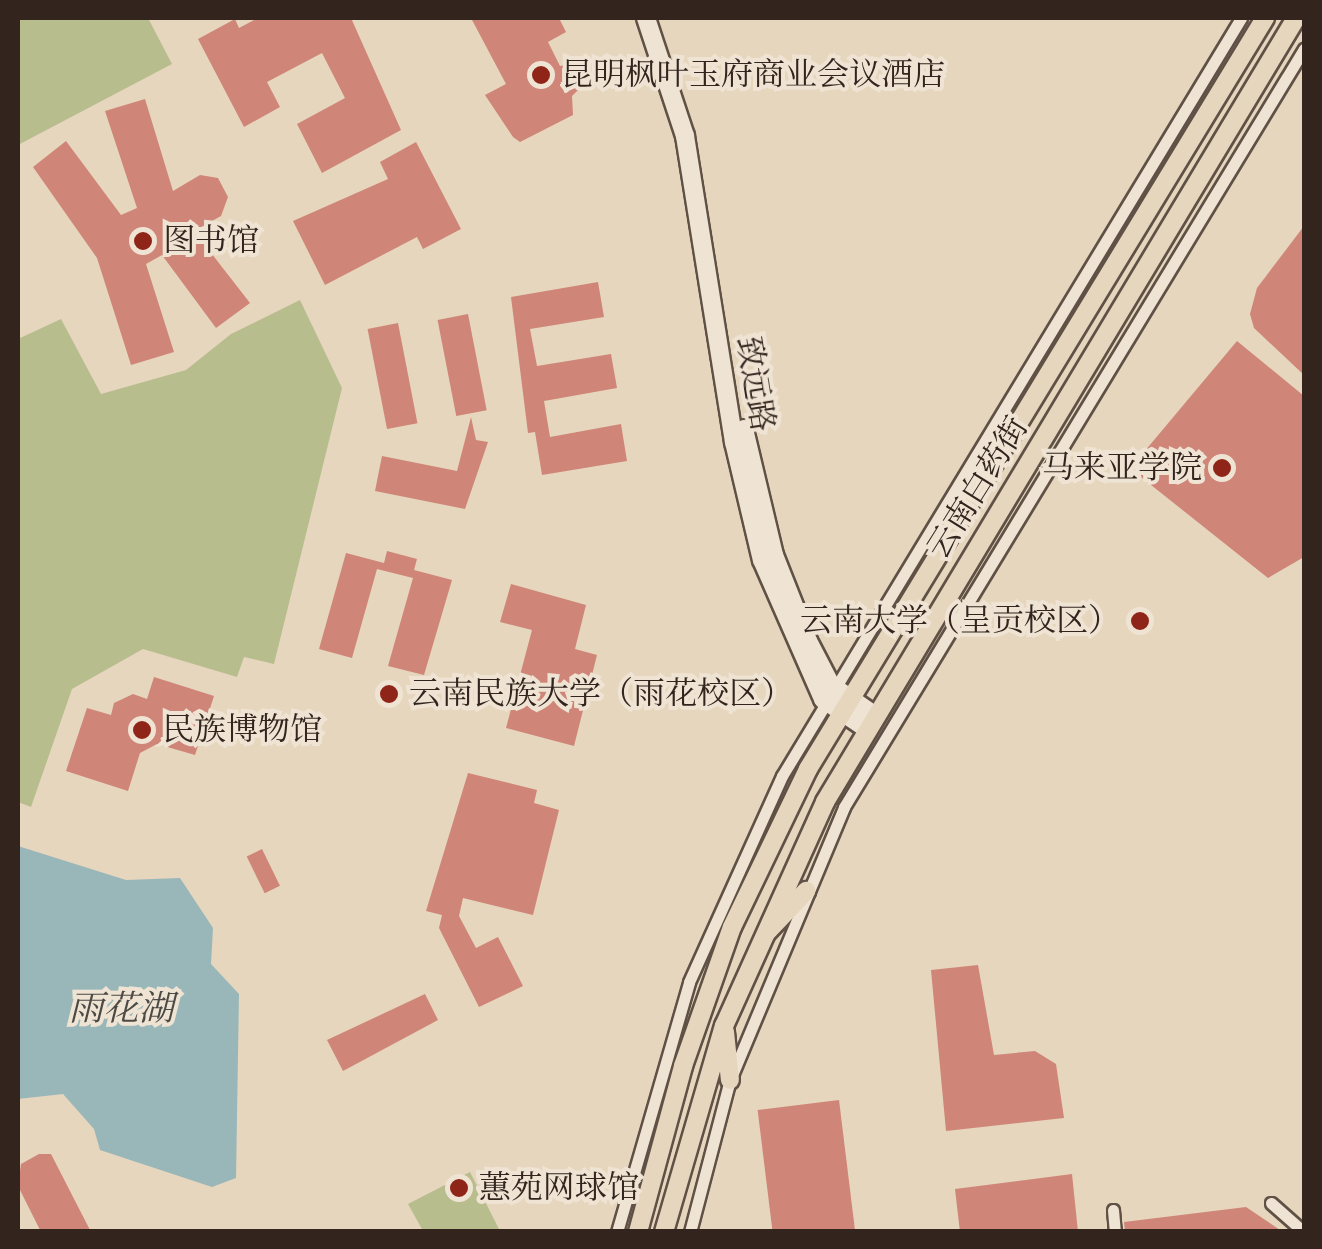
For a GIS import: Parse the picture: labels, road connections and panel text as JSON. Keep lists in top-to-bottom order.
{
  "streets": {
    "main road": ["致远路", "云南白药街"]
  },
  "crossings": [
    ["致远路", "云南白药街"]
  ],
  "water": ["雨花湖"],
  "places": [
    "昆明枫叶玉府商业会议酒店",
    "图书馆",
    "马来亚学院",
    "云南大学（呈贡校区）",
    "云南民族大学（雨花校区）",
    "民族博物馆",
    "蕙苑网球馆"
  ]
}
